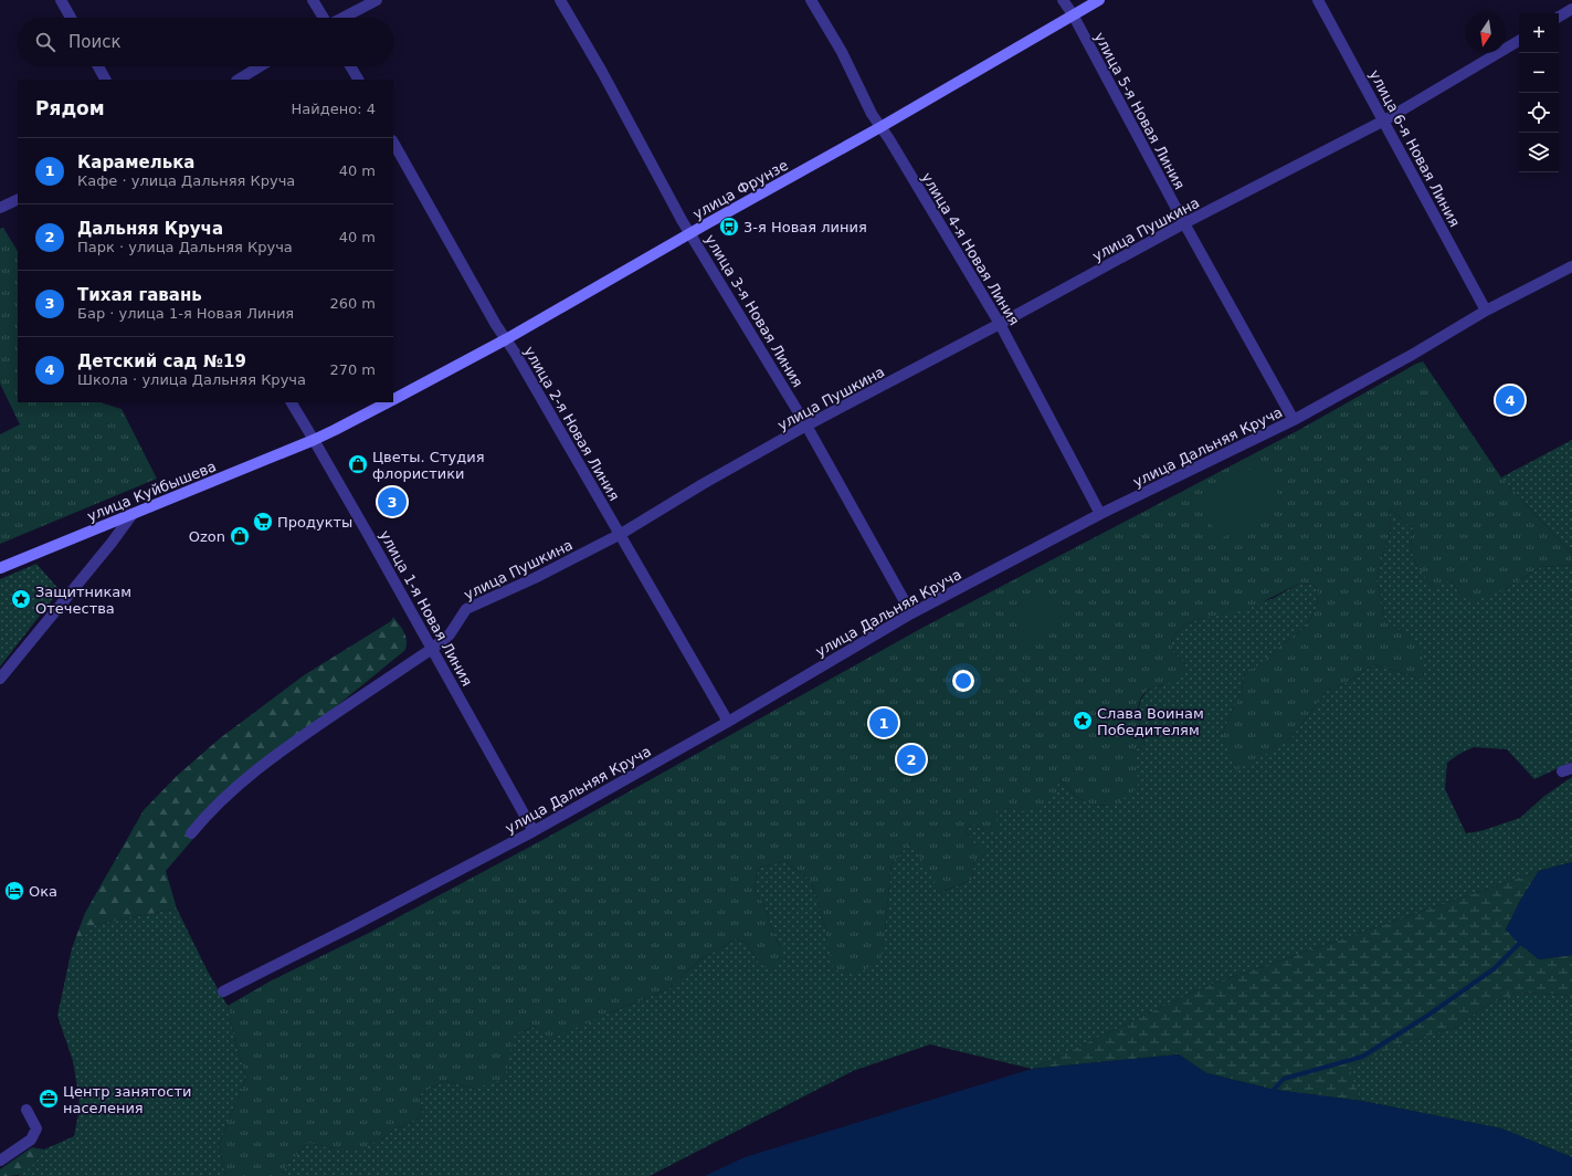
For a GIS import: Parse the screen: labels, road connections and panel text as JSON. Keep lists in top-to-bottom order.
{
  "streets": {
    "main road": ["улица Фрунзе", "улица Куйбышева"],
    "street": [
      "улица 5-я Новая Линия",
      "улица 6-я Новая Линия",
      "улица Пушкина",
      "улица 4-я Новая Линия",
      "улица 3-я Новая Линия",
      "улица 2-я Новая Линия",
      "улица Дальняя Круча",
      "улица 1-я Новая Линия"
    ]
  },
  "crossings": [
    ["улица 5-я Новая Линия", "улица Фрунзе"],
    ["улица 5-я Новая Линия", "улица Пушкина"],
    ["улица 5-я Новая Линия", "улица Дальняя Круча"],
    ["улица 6-я Новая Линия", "улица Пушкина"],
    ["улица 6-я Новая Линия", "улица Дальняя Круча"],
    ["улица Фрунзе", "улица 4-я Новая Линия"],
    ["улица Фрунзе", "улица 3-я Новая Линия"],
    ["улица Фрунзе", "улица 2-я Новая Линия"],
    ["улица Фрунзе", "улица Куйбышева"],
    ["улица Фрунзе", "улица 1-я Новая Линия"],
    ["улица Пушкина", "улица 4-я Новая Линия"],
    ["улица Пушкина", "улица 3-я Новая Линия"],
    ["улица Пушкина", "улица 2-я Новая Линия"],
    ["улица Пушкина", "улица 1-я Новая Линия"],
    ["улица 4-я Новая Линия", "улица Дальняя Круча"],
    ["улица 3-я Новая Линия", "улица Дальняя Круча"],
    ["улица 2-я Новая Линия", "улица Дальняя Круча"],
    ["улица Дальняя Круча", "улица 1-я Новая Линия"],
    ["улица Куйбышева", "улица 1-я Новая Линия"]
  ],
  "places": {
    "bus stop": ["3-я Новая линия"],
    "shop": ["Цветы. Студия флористики", "Ozon"],
    "supermarket": ["Продукты"],
    "place": ["Защитникам Отечества", "Слава Воинам Победителям"],
    "hotel": ["Ока"],
    "office": ["Центр занятости населения"]
  },
  "north": "bottom",
  "page": {
    "map_buttons": ["+", "−"],
    "search": "Поиск",
    "heading": ["Рядом", "Найдено: 4"],
    "list": [
      {
        "mark": "1",
        "name": "Карамелька",
        "note": "Кафе · улица Дальняя Круча",
        "value": "40 m"
      },
      {
        "mark": "2",
        "name": "Дальняя Круча",
        "note": "Парк · улица Дальняя Круча",
        "value": "40 m"
      },
      {
        "mark": "3",
        "name": "Тихая гавань",
        "note": "Бар · улица 1-я Новая Линия",
        "value": "260 m"
      },
      {
        "mark": "4",
        "name": "Детский сад №19",
        "note": "Школа · улица Дальняя Круча",
        "value": "270 m"
      }
    ],
    "pins": [
      "4",
      "3",
      "1",
      "2"
    ]
  }
}
